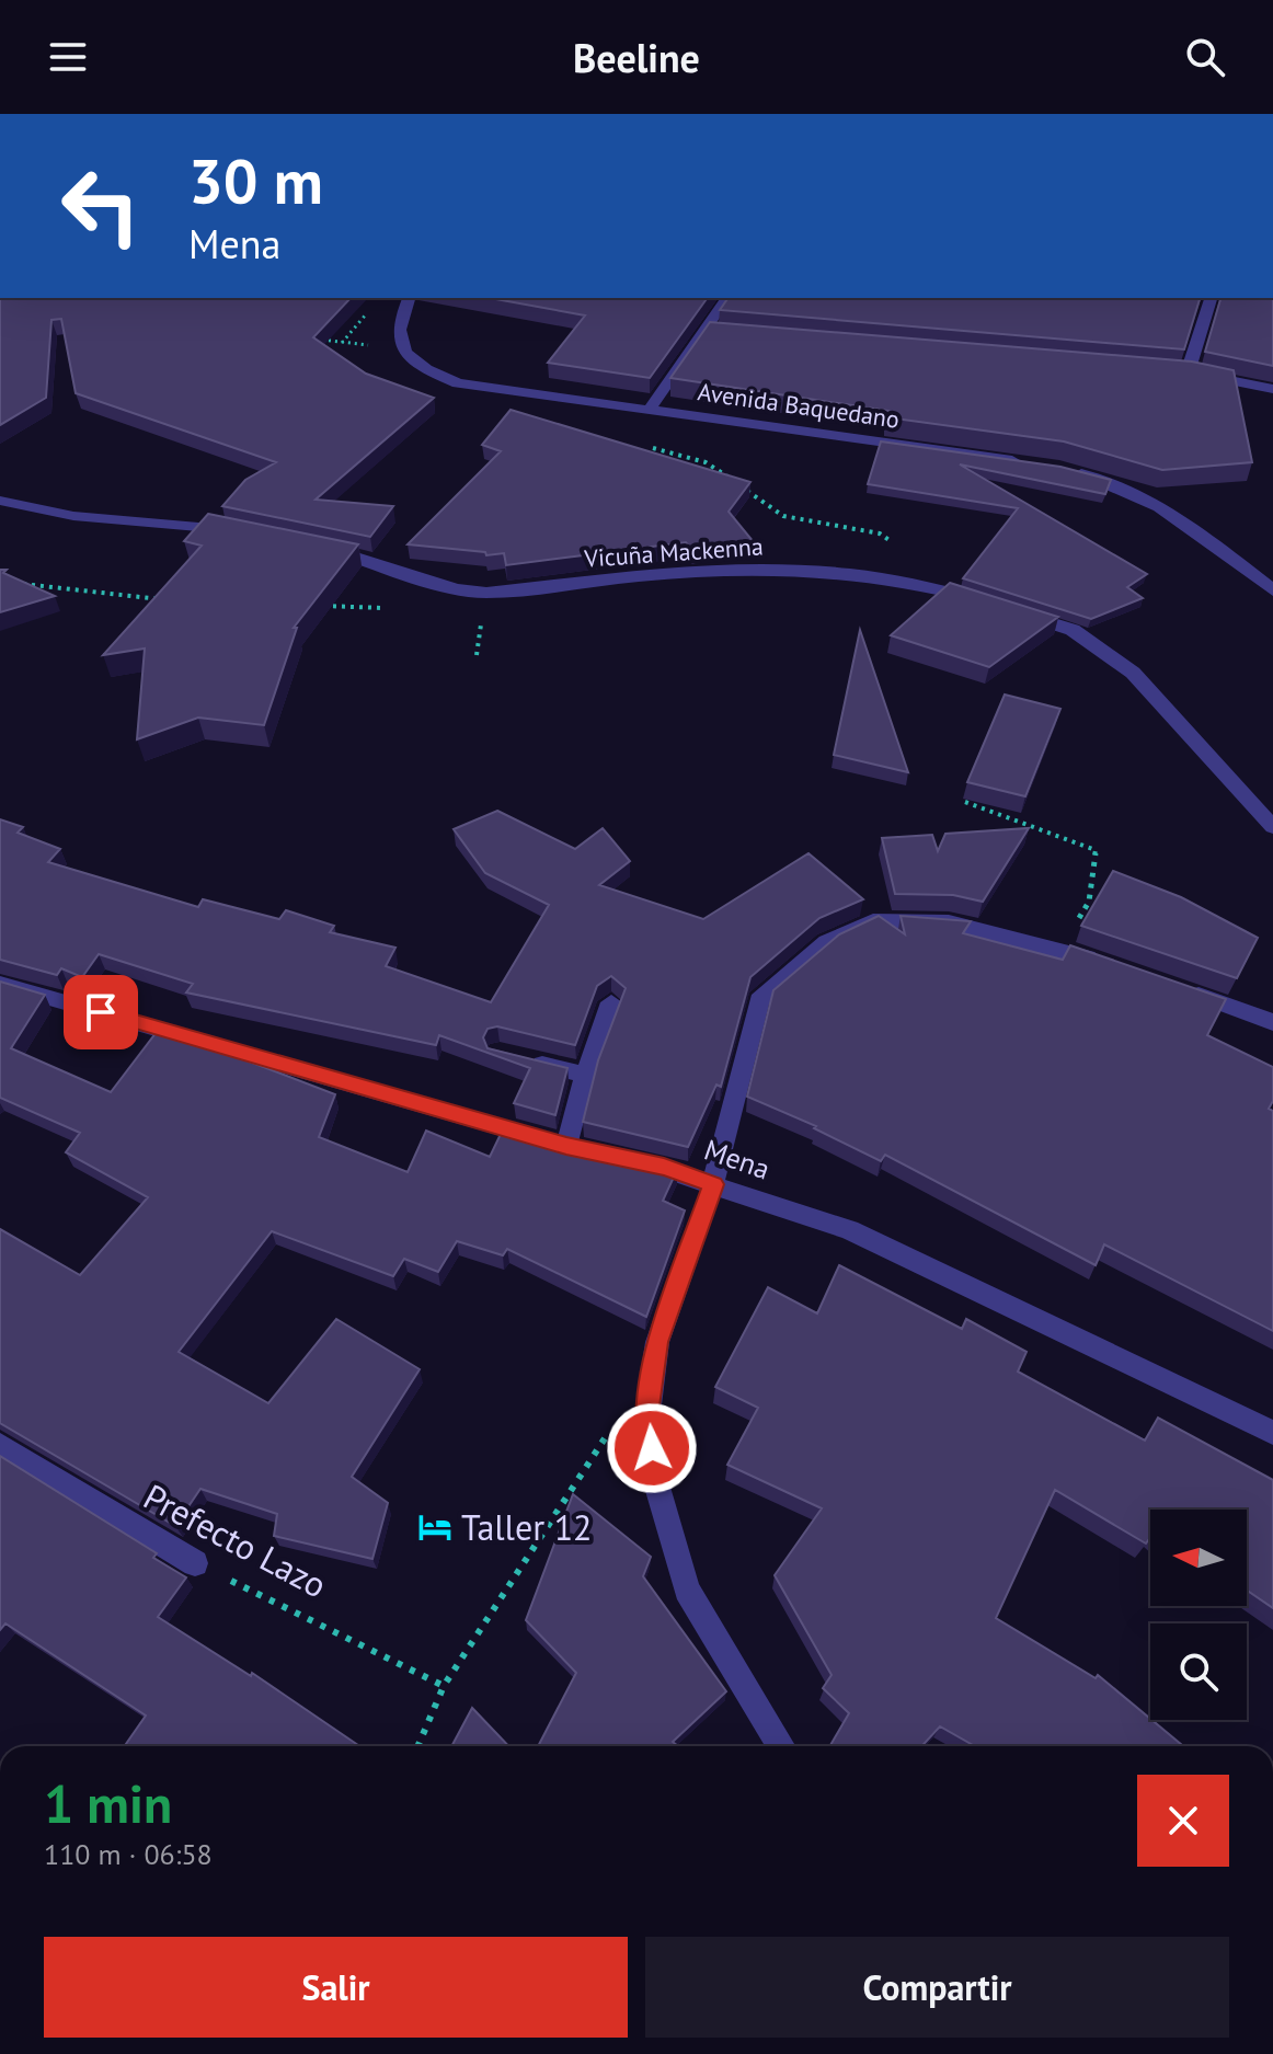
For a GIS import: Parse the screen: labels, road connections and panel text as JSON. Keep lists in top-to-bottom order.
{
  "streets": {
    "street": [
      "Avenida Baquedano",
      "Vicuña Mackenna",
      "Mena",
      "Prefecto Lazo"
    ]
  },
  "places": {
    "hotel": ["Taller 12"]
  },
  "north": "left",
  "page": {
    "header": "Beeline",
    "turn": ["30 m", "Mena"],
    "heading": ["1 min", "110 m · 06:58"],
    "buttons": ["Salir", "Compartir"]
  }
}
